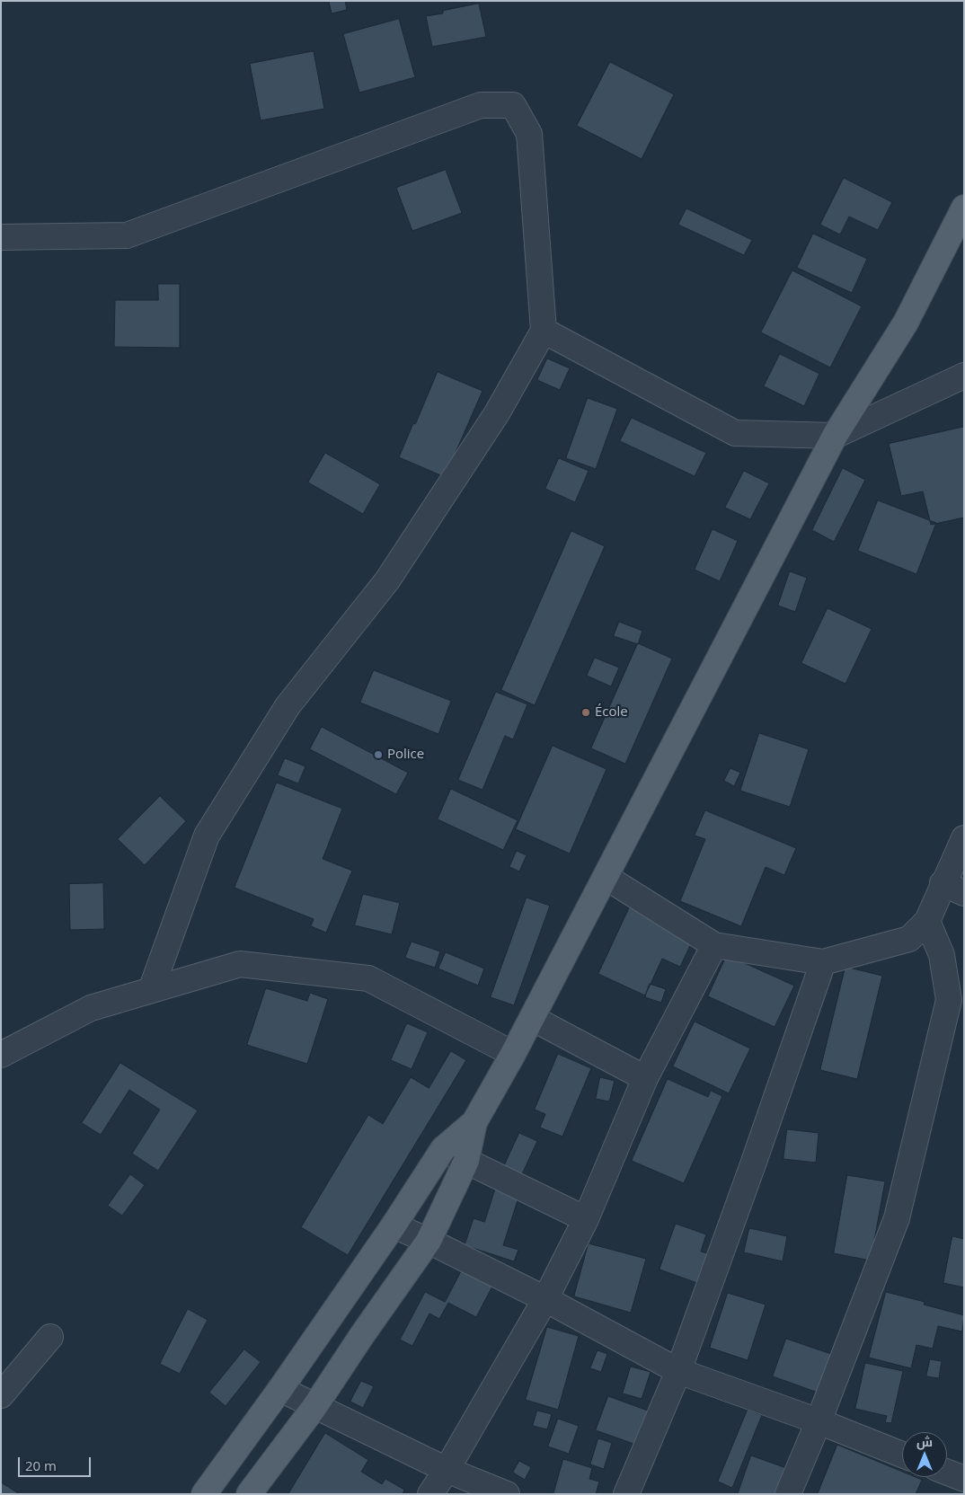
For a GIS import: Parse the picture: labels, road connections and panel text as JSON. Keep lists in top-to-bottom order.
{
  "places": ["École", "Police"],
  "scale_bar": "20 m",
  "north": "top"
}
